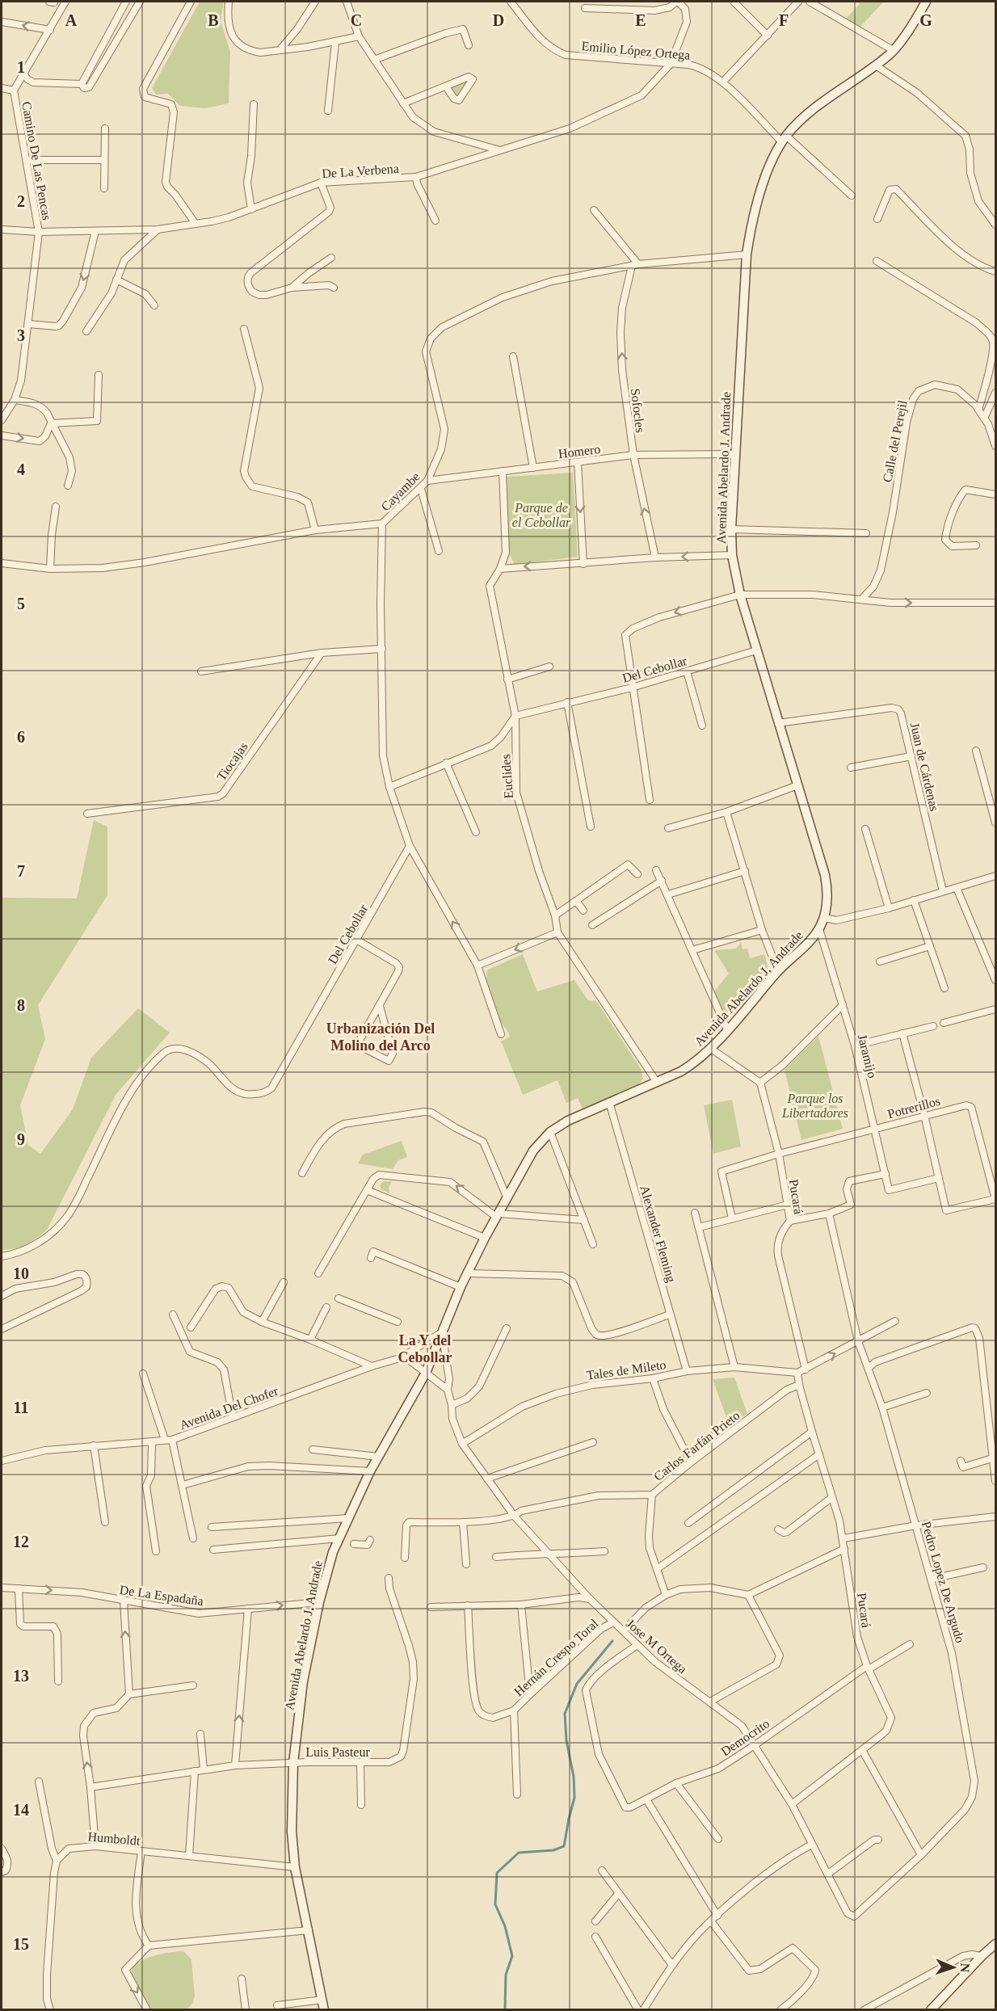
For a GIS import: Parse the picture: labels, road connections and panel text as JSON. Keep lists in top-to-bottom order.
{
  "streets": {
    "street": [
      "Emilio López Ortega",
      "Camino De Las Pencas",
      "De La Verbena",
      "Sofocles",
      "Calle del Perejil",
      "Homero",
      "Avenida Abelardo J. Andrade",
      "Cayambe",
      "Del Cebollar",
      "Tiocajas",
      "Juan de Cárdenas",
      "Euclides",
      "Jaramijo",
      "Potrerillos",
      "Pucará",
      "Alexander Fleming",
      "Tales de Mileto",
      "Avenida Del Chofer",
      "Carlos Farfán Prieto",
      "Pedro Lopez De Argudo",
      "De La Espadaña",
      "Jose M Ortega",
      "Hernán Crespo Toral",
      "Democrito",
      "Luis Pasteur",
      "Humboldt"
    ]
  },
  "crossings": [
    ["Emilio López Ortega", "De La Verbena"],
    ["Emilio López Ortega", "Avenida Abelardo J. Andrade"],
    ["Camino De Las Pencas", "De La Verbena"],
    ["Sofocles", "Homero"],
    ["Sofocles", "Cayambe"],
    ["Homero", "Avenida Abelardo J. Andrade"],
    ["Homero", "Cayambe"],
    ["Homero", "Euclides"],
    ["Avenida Abelardo J. Andrade", "Cayambe"],
    ["Avenida Abelardo J. Andrade", "Del Cebollar"],
    ["Avenida Abelardo J. Andrade", "Juan de Cárdenas"],
    ["Avenida Abelardo J. Andrade", "Euclides"],
    ["Avenida Abelardo J. Andrade", "Jaramijo"],
    ["Avenida Abelardo J. Andrade", "Alexander Fleming"],
    ["Avenida Abelardo J. Andrade", "Avenida Del Chofer"],
    ["Avenida Abelardo J. Andrade", "De La Espadaña"],
    ["Avenida Abelardo J. Andrade", "Jose M Ortega"],
    ["Avenida Abelardo J. Andrade", "Luis Pasteur"],
    ["Avenida Abelardo J. Andrade", "Humboldt"],
    ["Del Cebollar", "Euclides"],
    ["Jaramijo", "Potrerillos"],
    ["Potrerillos", "Pucará"],
    ["Pucará", "Tales de Mileto"],
    ["Pucará", "Carlos Farfán Prieto"],
    ["Pucará", "Jose M Ortega"],
    ["Pucará", "Democrito"],
    ["Alexander Fleming", "Tales de Mileto"],
    ["Tales de Mileto", "Pedro Lopez De Argudo"],
    ["Tales de Mileto", "Jose M Ortega"],
    ["Avenida Del Chofer", "Jose M Ortega"],
    ["Carlos Farfán Prieto", "Jose M Ortega"],
    ["Pedro Lopez De Argudo", "Jose M Ortega"],
    ["Jose M Ortega", "Hernán Crespo Toral"],
    ["Jose M Ortega", "Democrito"]
  ],
  "one_way": ["Sofocles", "De La Espadaña"],
  "districts": ["Urbanización Del Molino del Arco", "La Y del Cebollar"],
  "parks": ["Parque de el Cebollar", "Parque los Libertadores"],
  "north": "right",
  "grid": {
    "columns": [
      "A",
      "B",
      "C",
      "D",
      "E",
      "F",
      "G"
    ],
    "rows": [
      "1",
      "2",
      "3",
      "4",
      "5",
      "6",
      "7",
      "8",
      "9",
      "10",
      "11",
      "12",
      "13",
      "14",
      "15"
    ]
  }
}
